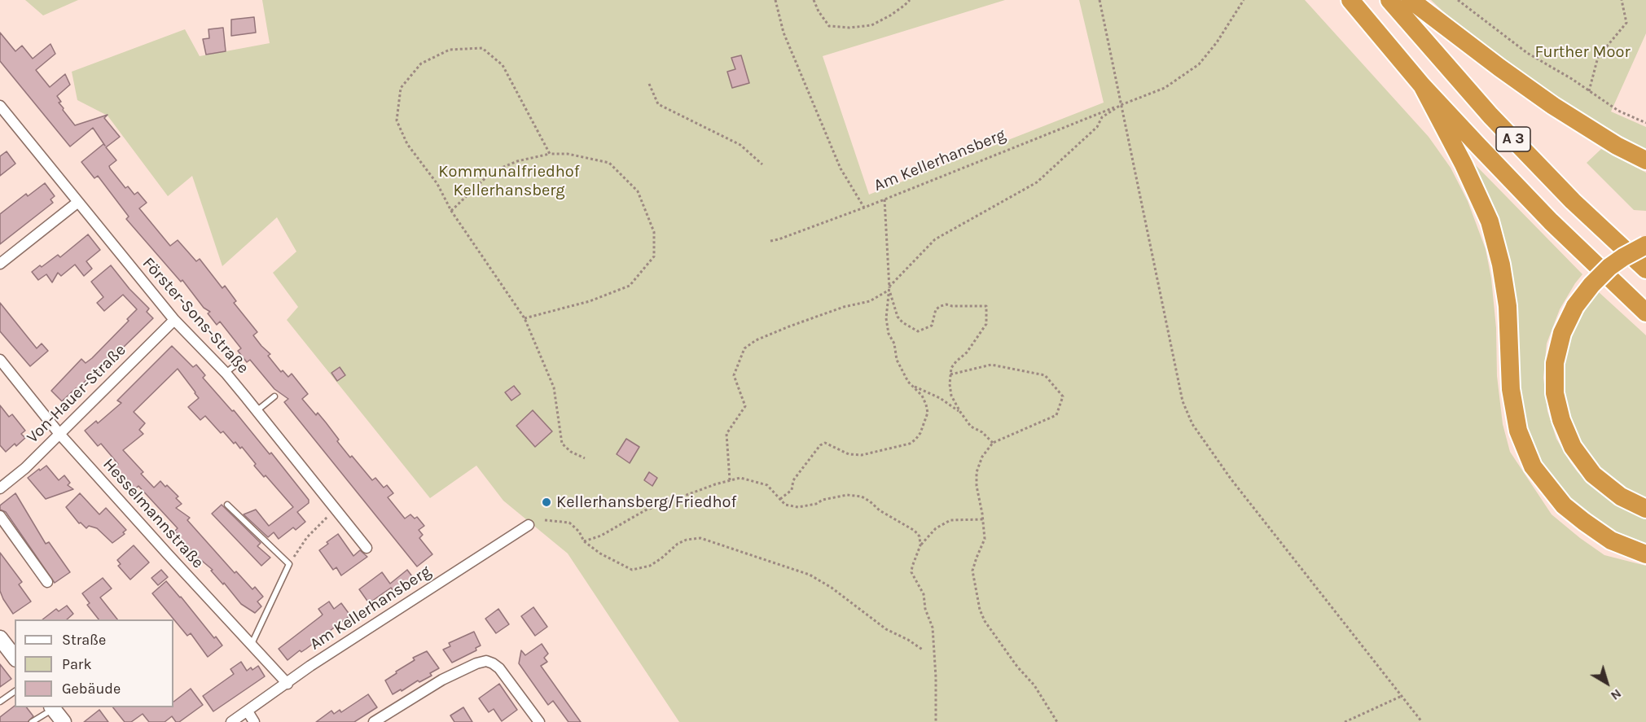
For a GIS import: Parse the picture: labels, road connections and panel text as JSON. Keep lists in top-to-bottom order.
{
  "streets": {
    "highway": ["A 3"],
    "street": [
      "Am Kellerhansberg",
      "Förster-Sons-Straße",
      "Von-Hauer-Straße",
      "Hesselmannstraße"
    ]
  },
  "crossings": [
    ["Am Kellerhansberg", "Hesselmannstraße"],
    ["Förster-Sons-Straße", "Von-Hauer-Straße"],
    ["Von-Hauer-Straße", "Hesselmannstraße"]
  ],
  "parks": ["Further Moor", "Kommunalfriedhof Kellerhansberg"],
  "places": ["Kellerhansberg/Friedhof"],
  "legend": ["Straße", "Park", "Gebäude"],
  "north": "bottom right"
}
